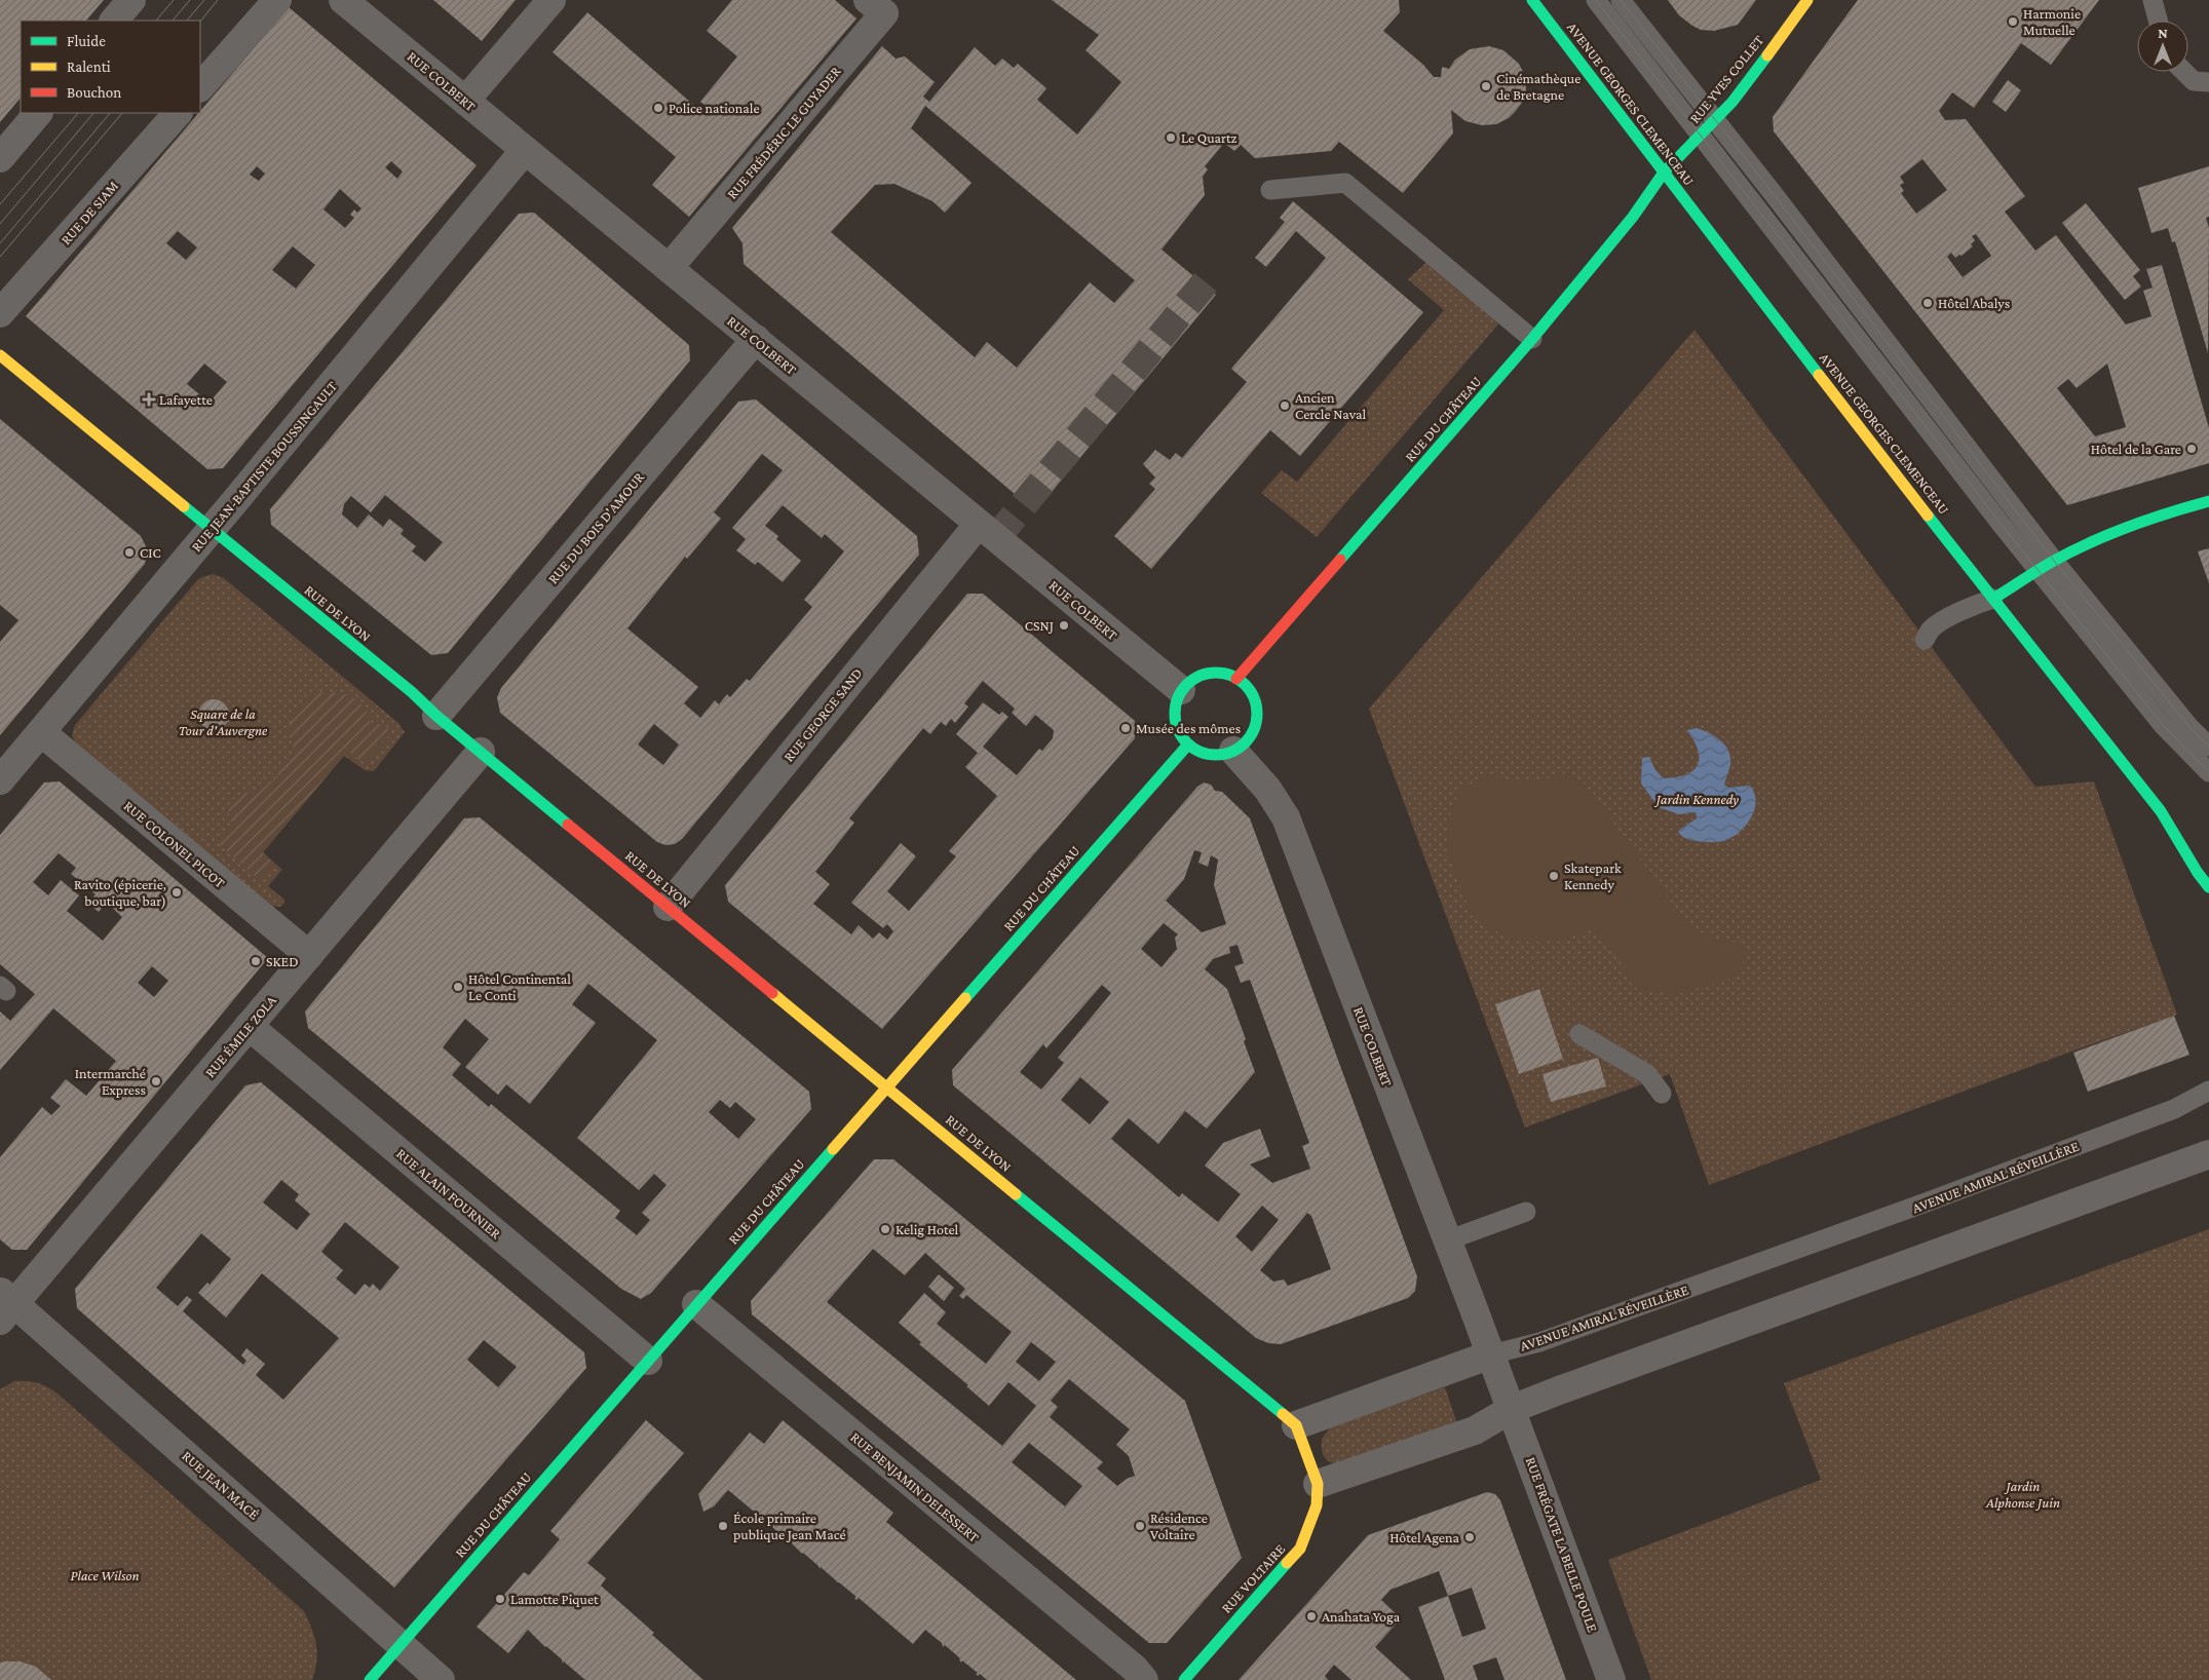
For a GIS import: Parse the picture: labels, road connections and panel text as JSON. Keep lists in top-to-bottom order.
{
  "streets": {
    "main road": [
      "RUE YVES COLLET",
      "AVENUE GEORGES CLEMENCEAU",
      "RUE DU CHÂTEAU",
      "RUE DE LYON",
      "RUE VOLTAIRE"
    ],
    "street": [
      "RUE COLBERT",
      "RUE FRÉDÉRIC LE GUYADER",
      "RUE DE SIAM",
      "RUE JEAN-BAPTISTE BOUSSINGAULT",
      "RUE DU BOIS D'AMOUR",
      "RUE GEORGE SAND",
      "RUE COLONEL PICOT",
      "RUE ÉMILE ZOLA",
      "AVENUE AMIRAL RÉVEILLÈRE",
      "RUE ALAIN FOURNIER",
      "RUE JEAN MACÉ",
      "RUE BENJAMIN DELESSERT",
      "RUE FRÉGATE LA BELLE POULE"
    ]
  },
  "crossings": [
    ["RUE YVES COLLET", "AVENUE GEORGES CLEMENCEAU"],
    ["RUE YVES COLLET", "RUE DU CHÂTEAU"],
    ["RUE COLBERT", "RUE FRÉDÉRIC LE GUYADER"],
    ["RUE COLBERT", "RUE DU CHÂTEAU"],
    ["RUE COLBERT", "RUE JEAN-BAPTISTE BOUSSINGAULT"],
    ["RUE COLBERT", "RUE DU BOIS D'AMOUR"],
    ["RUE COLBERT", "RUE GEORGE SAND"],
    ["RUE COLBERT", "AVENUE AMIRAL RÉVEILLÈRE"],
    ["RUE COLBERT", "RUE FRÉGATE LA BELLE POULE"],
    ["AVENUE GEORGES CLEMENCEAU", "RUE DU CHÂTEAU"],
    ["RUE DU CHÂTEAU", "RUE DE LYON"],
    ["RUE DU CHÂTEAU", "RUE ALAIN FOURNIER"],
    ["RUE DU CHÂTEAU", "RUE JEAN MACÉ"],
    ["RUE DU CHÂTEAU", "RUE BENJAMIN DELESSERT"],
    ["RUE JEAN-BAPTISTE BOUSSINGAULT", "RUE DE LYON"],
    ["RUE JEAN-BAPTISTE BOUSSINGAULT", "RUE COLONEL PICOT"],
    ["RUE DU BOIS D'AMOUR", "RUE DE LYON"],
    ["RUE DE LYON", "RUE GEORGE SAND"],
    ["RUE DE LYON", "RUE ÉMILE ZOLA"],
    ["RUE DE LYON", "AVENUE AMIRAL RÉVEILLÈRE"],
    ["RUE COLONEL PICOT", "RUE ÉMILE ZOLA"],
    ["RUE ÉMILE ZOLA", "RUE ALAIN FOURNIER"],
    ["RUE ÉMILE ZOLA", "RUE JEAN MACÉ"]
  ],
  "parks": [
    "Square de la Tour d'Auvergne",
    "Jardin Kennedy",
    "Jardin Alphonse Juin",
    "Place Wilson"
  ],
  "places": {
    "other": [
      "Harmonie Mutuelle",
      "Cinémathèque de Bretagne",
      "Police nationale",
      "Le Quartz",
      "Hôtel Abalys",
      "Ancien Cercle Naval",
      "Hôtel de la Gare",
      "CIC",
      "CSNJ",
      "Musée des mômes",
      "Skatepark Kennedy",
      "Ravito (épicerie, boutique, bar)",
      "SKED",
      "Hôtel Continental Le Conti",
      "Intermarché Express",
      "Kelig Hotel",
      "École primaire publique Jean Macé",
      "Résidence Voltaire",
      "Hôtel Agena",
      "Lamotte Piquet",
      "Anahata Yoga"
    ],
    "health": ["Lafayette"]
  },
  "legend": ["Fluide", "Ralenti", "Bouchon"],
  "north": "top"
}
